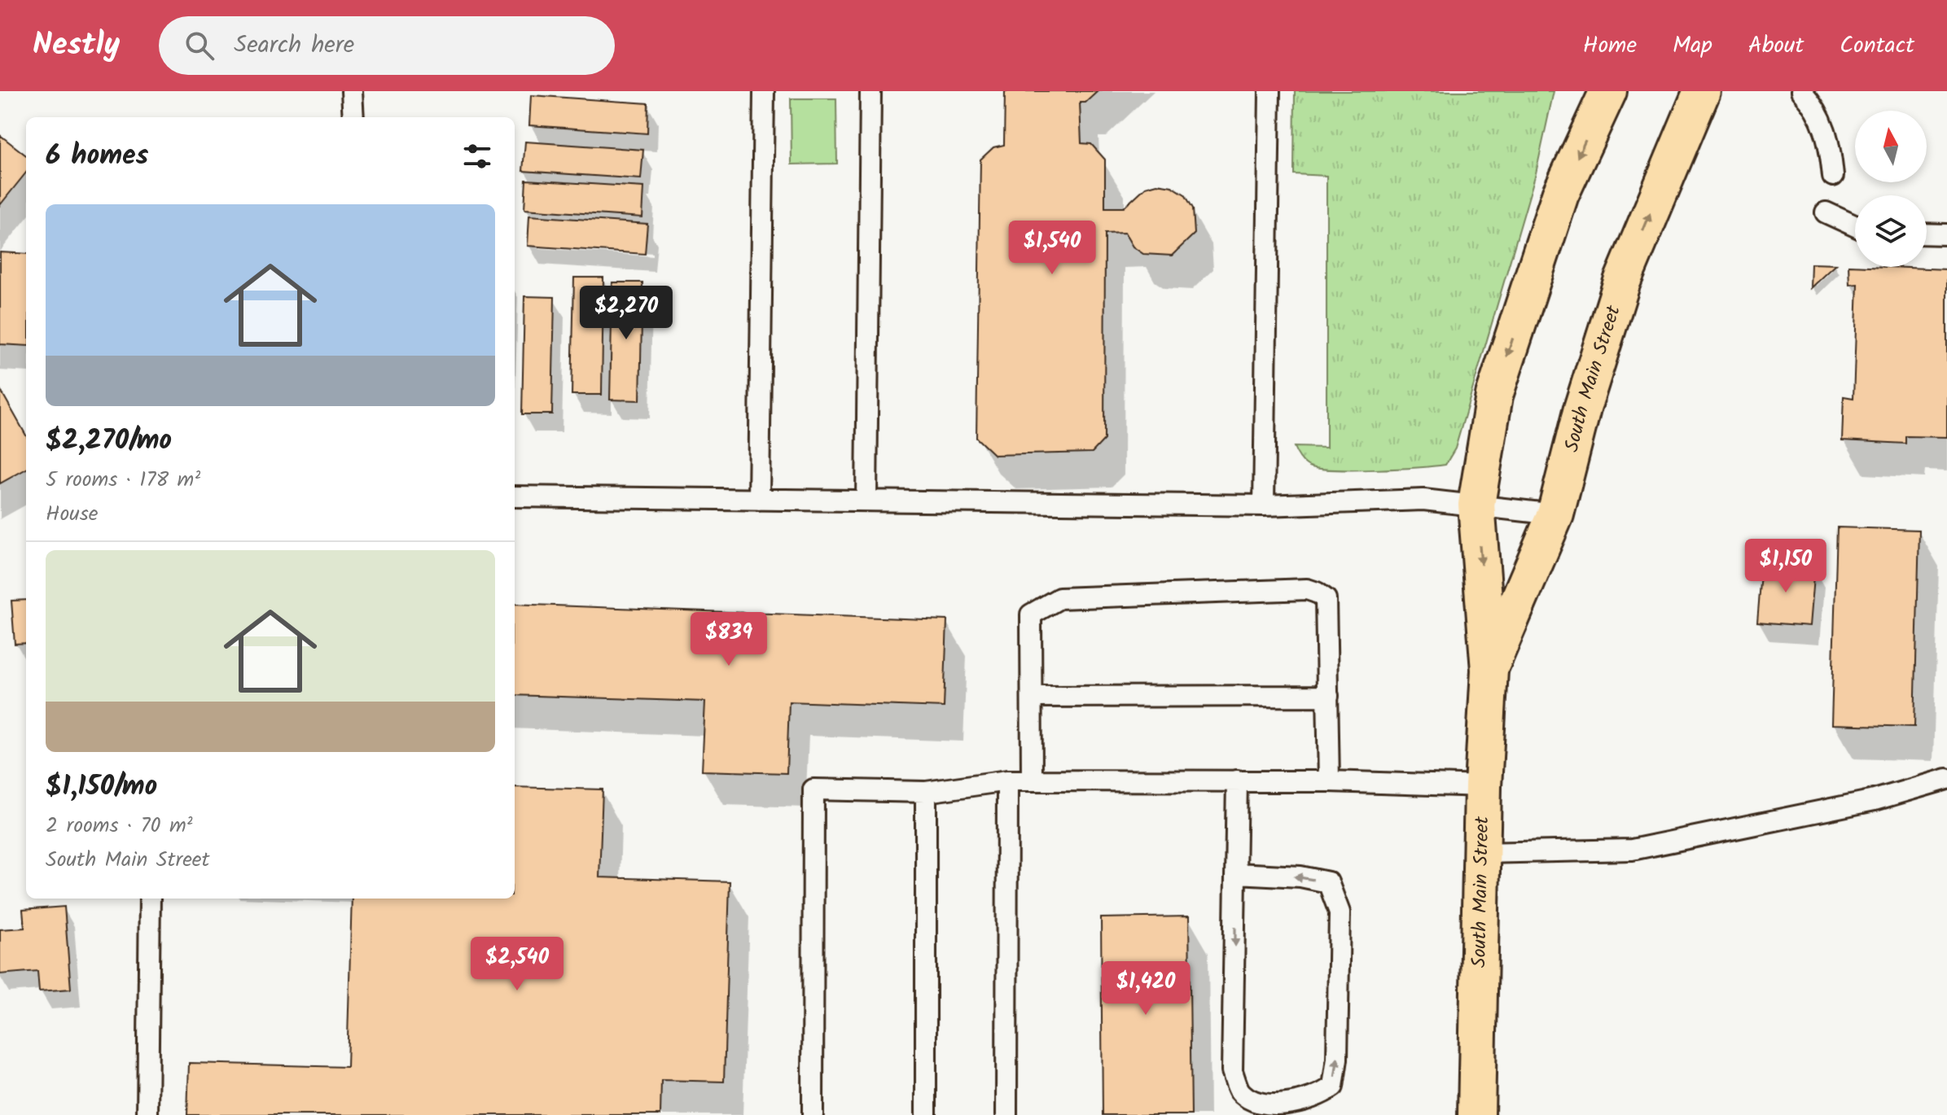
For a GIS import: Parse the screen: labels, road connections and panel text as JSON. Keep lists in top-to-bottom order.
{
  "streets": {
    "main road": ["South Main Street"]
  },
  "north": "top",
  "page": {
    "header": "Nestly",
    "search": "Search here",
    "nav": [
      "Home",
      "Map",
      "About",
      "Contact"
    ],
    "heading": "6 homes",
    "list": [
      {
        "name": "$2,270/mo",
        "note": "5 rooms · 178 m² · House"
      },
      {
        "name": "$1,150/mo",
        "note": "2 rooms · 70 m² · South Main Street"
      }
    ],
    "price": [
      "$1,540",
      "$2,270",
      "$1,150",
      "$839",
      "$2,540",
      "$1,420"
    ]
  }
}
